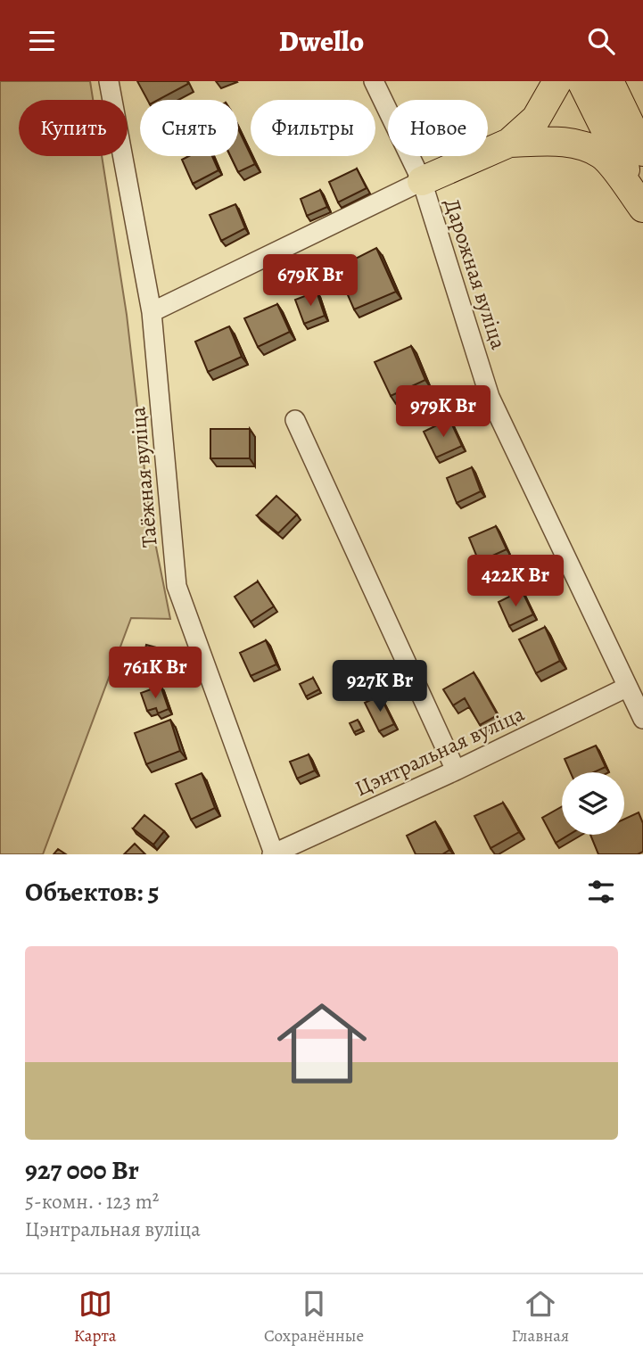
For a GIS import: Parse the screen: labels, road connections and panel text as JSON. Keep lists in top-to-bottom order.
{
  "streets": {
    "street": ["Дарожная вуліца", "Таёжная вуліца", "Цэнтральная вуліца"]
  },
  "crossings": [
    ["Дарожная вуліца", "Цэнтральная вуліца"],
    ["Таёжная вуліца", "Цэнтральная вуліца"]
  ],
  "page": {
    "header": "Dwello",
    "chip": [
      "Купить",
      "Снять",
      "Фильтры",
      "Новое"
    ],
    "price": [
      "679K Br",
      "979K Br",
      "422K Br",
      "761K Br",
      "927K Br"
    ],
    "heading": "Объектов: 5",
    "list": [
      {
        "name": "927 000 Br",
        "note": "5-комн. · 123 m² · Цэнтральная вуліца"
      }
    ],
    "tabs": ["Карта", "Сохранённые", "Главная"]
  }
}
